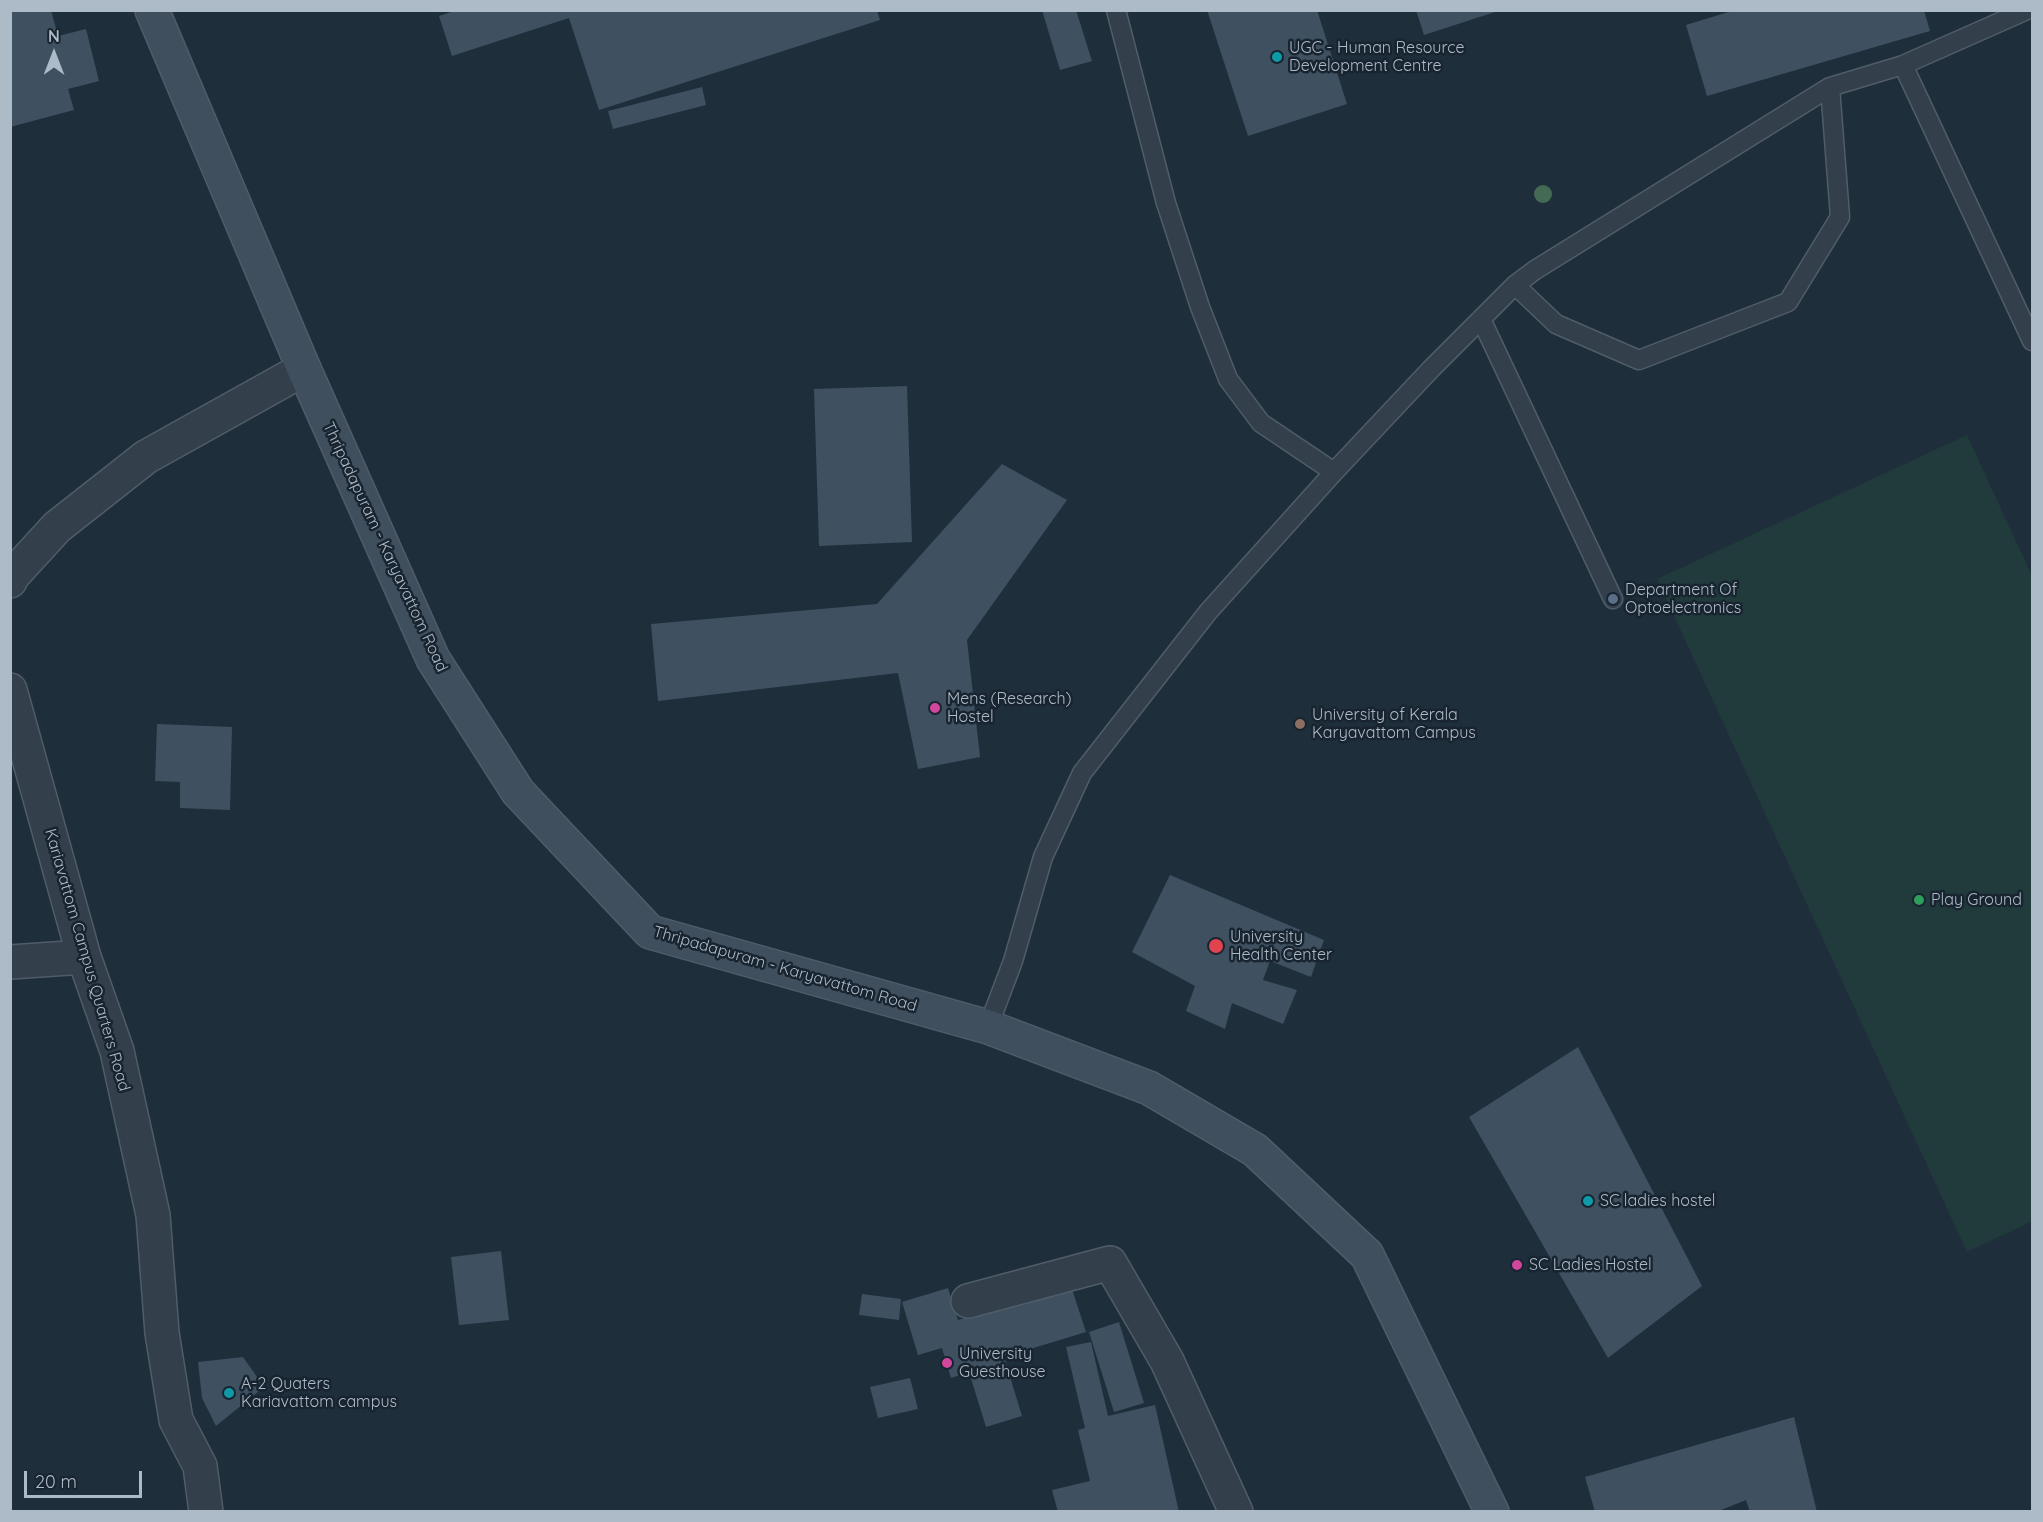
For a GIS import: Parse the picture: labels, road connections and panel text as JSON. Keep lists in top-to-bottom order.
{
  "streets": {
    "main road": ["Thripadapuram - Karyavattom Road"],
    "street": ["Kariavattom Campus Quarters Road"]
  },
  "places": [
    "UGC - Human Resource Development Centre",
    "Department Of Optoelectronics",
    "Mens (Research) Hostel",
    "University of Kerala Karyavattom Campus",
    "Play Ground",
    "University Health Center",
    "SC ladies hostel",
    "SC Ladies Hostel",
    "University Guesthouse",
    "A-2 Quaters Kariavattom campus"
  ],
  "scale_bar": "20 m",
  "north": "top"
}
